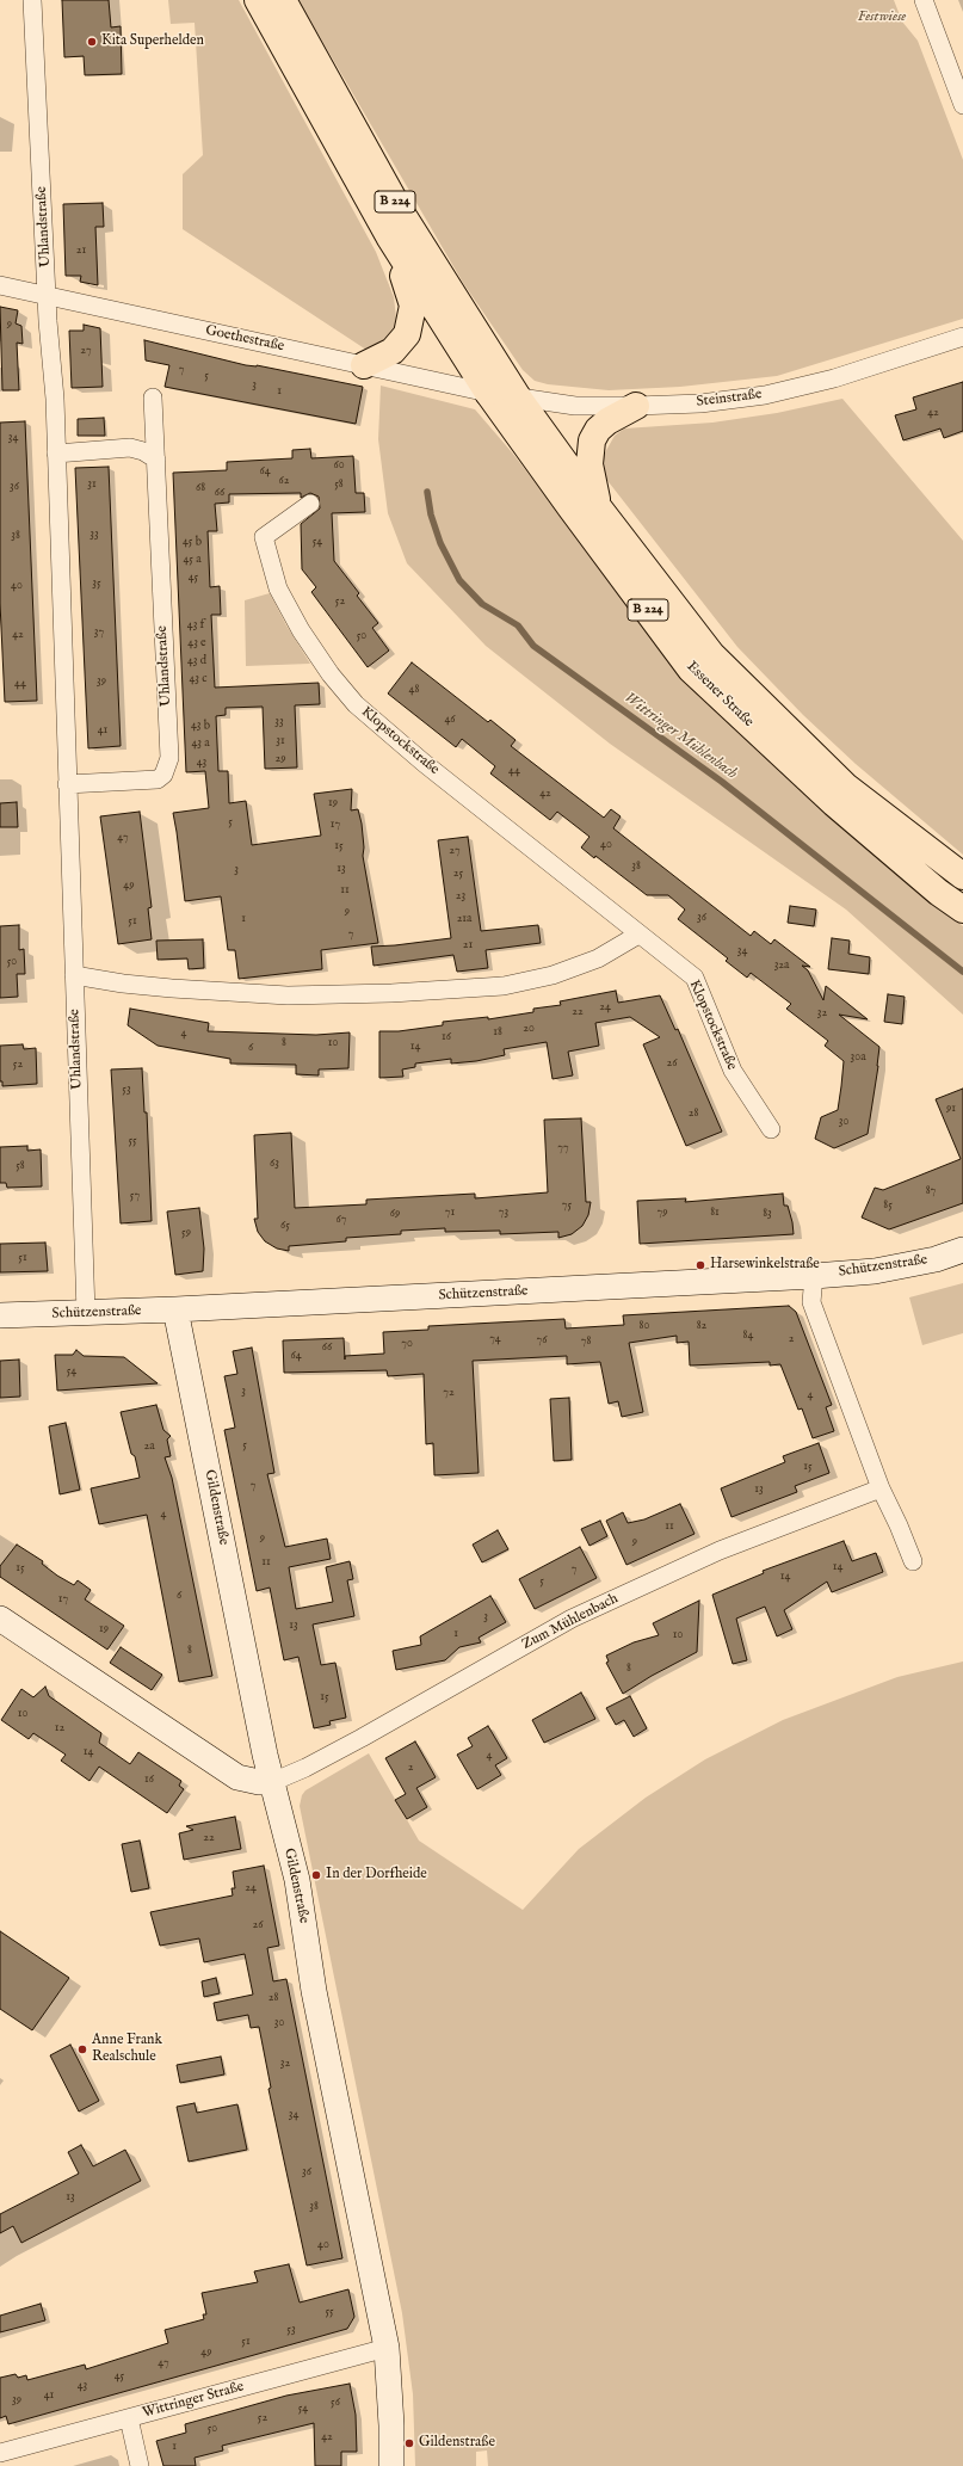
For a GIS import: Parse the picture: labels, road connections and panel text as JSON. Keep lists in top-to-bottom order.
{
  "streets": {
    "main road": ["B 224", "Essener Straße"],
    "street": [
      "Uhlandstraße",
      "Goethestraße",
      "Steinstraße",
      "Klopstockstraße",
      "Schützenstraße",
      "Gildenstraße",
      "Zum Mühlenbach",
      "Wittringer Straße"
    ]
  },
  "crossings": [
    ["B 224", "Goethestraße"],
    ["B 224", "Steinstraße"],
    ["B 224", "Essener Straße"],
    ["Uhlandstraße", "Goethestraße"],
    ["Uhlandstraße", "Schützenstraße"],
    ["Goethestraße", "Steinstraße"],
    ["Goethestraße", "Essener Straße"],
    ["Steinstraße", "Essener Straße"],
    ["Schützenstraße", "Gildenstraße"],
    ["Gildenstraße", "Zum Mühlenbach"],
    ["Gildenstraße", "Wittringer Straße"]
  ],
  "water": ["Wittringer Mühlenbach"],
  "parks": ["Festwiese"],
  "places": [
    "Kita Superhelden",
    "Harsewinkelstraße",
    "In der Dorfheide",
    "Anne Frank Realschule",
    "Gildenstraße"
  ],
  "house_numbers": [
    "21",
    "9",
    "27",
    "7",
    "5",
    "3",
    "1",
    "42",
    "34",
    "60",
    "64",
    "62",
    "31",
    "58",
    "36",
    "68",
    "66",
    "33",
    "38",
    "45 b",
    "54",
    "45 a",
    "45",
    "35",
    "40",
    "52",
    "43 f",
    "37",
    "42",
    "50",
    "43 e",
    "43 d",
    "43 c",
    "39",
    "44",
    "48",
    "46",
    "33",
    "43 b",
    "41",
    "31",
    "43 a",
    "29",
    "43",
    "44",
    "42",
    "19",
    "5",
    "17",
    "47",
    "40",
    "15",
    "27",
    "38",
    "13",
    "3",
    "25",
    "49",
    "11",
    "23",
    "9",
    "36",
    "1",
    "21a",
    "51",
    "7",
    "21",
    "34",
    "50",
    "32a",
    "24",
    "22",
    "32",
    "20",
    "18",
    "4",
    "16",
    "8",
    "10",
    "14",
    "6",
    "30a",
    "26",
    "52",
    "53",
    "91",
    "28",
    "30",
    "55",
    "77",
    "63",
    "58",
    "87",
    "57",
    "75",
    "85",
    "71",
    "73",
    "79",
    "81",
    "69",
    "83",
    "67",
    "65",
    "59",
    "51",
    "80",
    "82",
    "84",
    "74",
    "2",
    "76",
    "78",
    "70",
    "66",
    "64",
    "54",
    "3",
    "72",
    "4",
    "5",
    "2a",
    "15",
    "7",
    "13",
    "4",
    "11",
    "9",
    "9",
    "11",
    "14",
    "15",
    "7",
    "14",
    "5",
    "6",
    "17",
    "3",
    "13",
    "19",
    "1",
    "10",
    "8",
    "8",
    "15",
    "10",
    "12",
    "14",
    "4",
    "2",
    "16",
    "22",
    "24",
    "26",
    "28",
    "30",
    "32",
    "34",
    "36",
    "13",
    "38",
    "40",
    "55",
    "53",
    "51",
    "49",
    "47",
    "45",
    "43",
    "41",
    "39",
    "56",
    "54",
    "52",
    "50",
    "42",
    "1"
  ]
}
